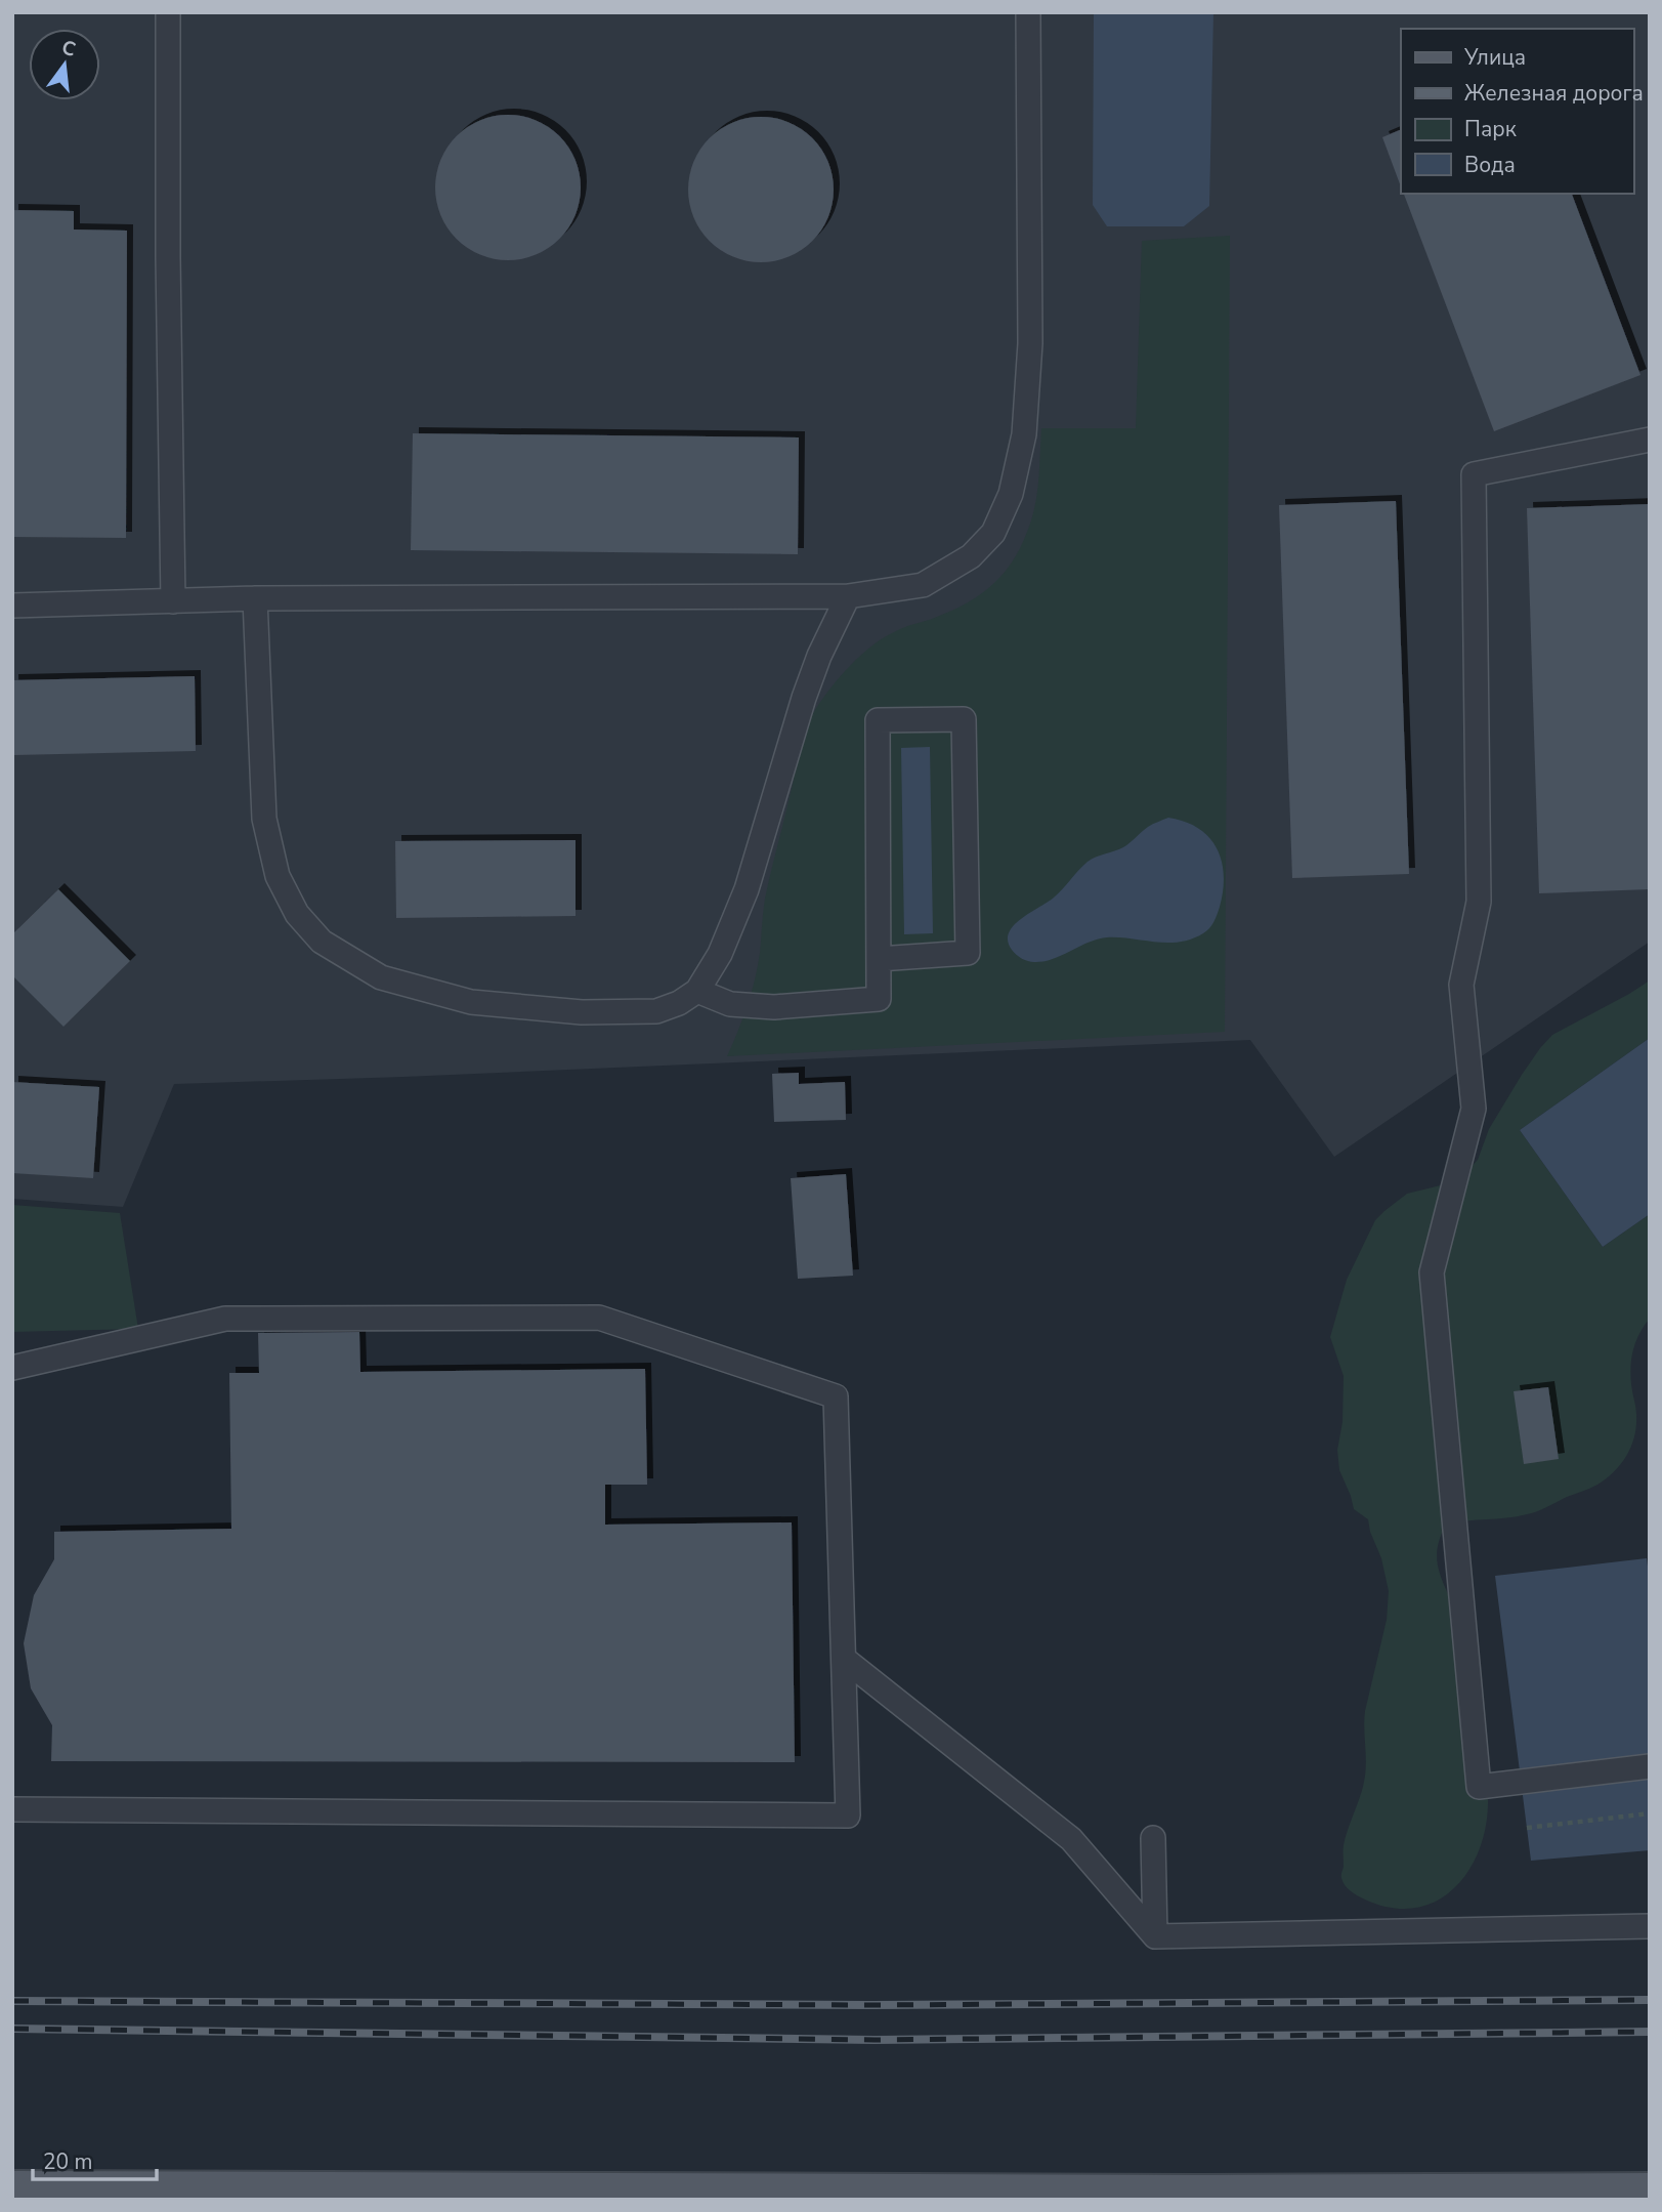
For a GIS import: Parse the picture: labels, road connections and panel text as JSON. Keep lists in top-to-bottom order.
{
  "legend": [
    "Улица",
    "Железная дорога",
    "Парк",
    "Вода"
  ],
  "scale_bar": "20 m",
  "north": "top"
}
